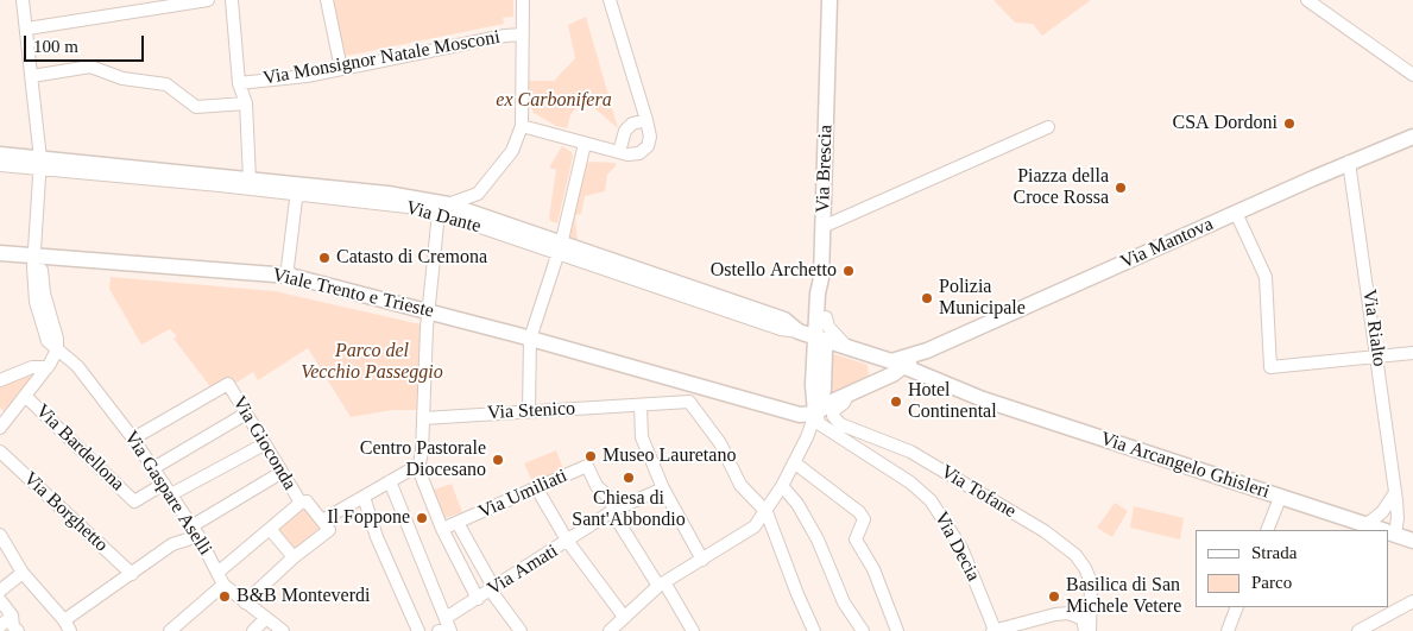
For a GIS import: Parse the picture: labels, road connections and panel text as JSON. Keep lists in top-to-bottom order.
{
  "streets": {
    "main road": [
      "Via Brescia",
      "Via Dante",
      "Via Mantova",
      "Viale Trento e Trieste",
      "Via Arcangelo Ghisleri"
    ],
    "street": [
      "Via Monsignor Natale Mosconi",
      "Via Rialto",
      "Via Stenico",
      "Via Gioconda",
      "Via Bardellona",
      "Via Tofane",
      "Via Gaspare Aselli",
      "Via Umiliati",
      "Via Borghetto",
      "Via Decia",
      "Via Amati"
    ]
  },
  "crossings": [
    ["Via Monsignor Natale Mosconi", "Via Dante"],
    ["Via Brescia", "Via Dante"],
    ["Via Dante", "Via Mantova"],
    ["Via Dante", "Via Arcangelo Ghisleri"],
    ["Via Dante", "Via Gaspare Aselli"],
    ["Via Mantova", "Viale Trento e Trieste"],
    ["Via Mantova", "Via Rialto"],
    ["Via Mantova", "Via Arcangelo Ghisleri"],
    ["Via Mantova", "Via Tofane"],
    ["Via Mantova", "Via Decia"],
    ["Viale Trento e Trieste", "Via Gaspare Aselli"],
    ["Viale Trento e Trieste", "Via Decia"],
    ["Via Gioconda", "Via Gaspare Aselli"],
    ["Via Bardellona", "Via Gaspare Aselli"],
    ["Via Tofane", "Via Decia"],
    ["Via Umiliati", "Via Amati"]
  ],
  "parks": ["ex Carbonifera", "Parco del Vecchio Passeggio"],
  "places": [
    "CSA Dordoni",
    "Piazza della Croce Rossa",
    "Catasto di Cremona",
    "Ostello Archetto",
    "Polizia Municipale",
    "Hotel Continental",
    "Museo Lauretano",
    "Centro Pastorale Diocesano",
    "Chiesa di Sant'Abbondio",
    "Il Foppone",
    "B&B Monteverdi",
    "Basilica di San Michele Vetere"
  ],
  "legend": ["Strada", "Parco"],
  "scale_bar": "100 m"
}
